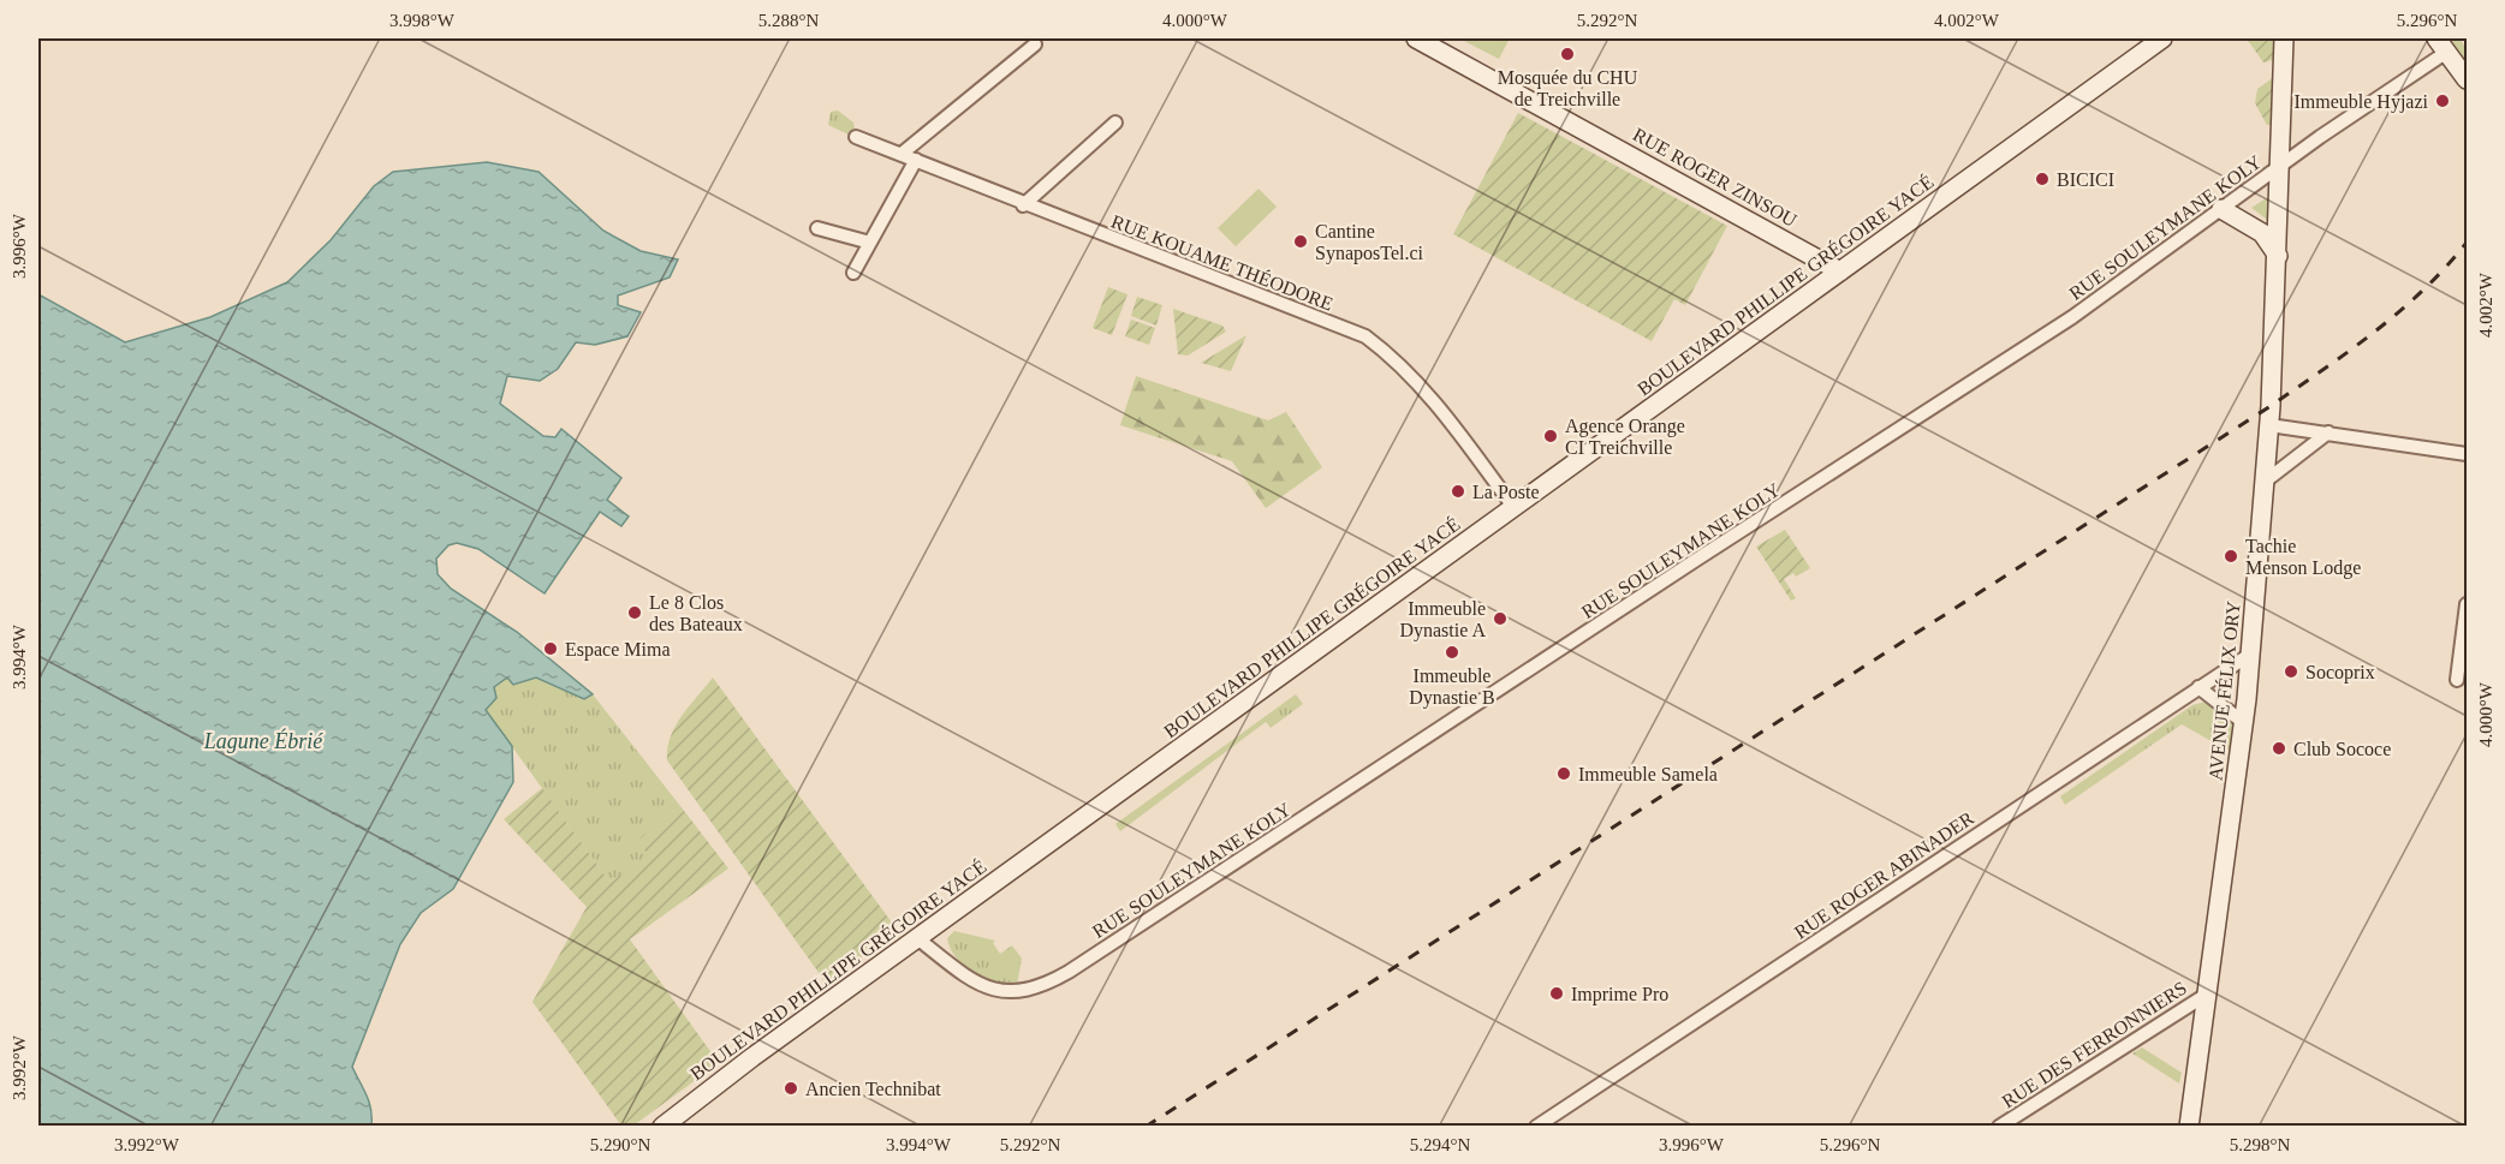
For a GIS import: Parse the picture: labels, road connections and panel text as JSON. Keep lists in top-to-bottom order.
{
  "streets": {
    "main road": ["RUE ROGER ZINSOU", "BOULEVARD PHILLIPE GRÉGOIRE YACÉ", "AVENUE FÉLIX ORY"],
    "street": [
      "RUE SOULEYMANE KOLY",
      "RUE KOUAME THÉODORE",
      "RUE ROGER ABINADER",
      "RUE DES FERRONNIERS"
    ]
  },
  "crossings": [
    ["RUE ROGER ZINSOU", "BOULEVARD PHILLIPE GRÉGOIRE YACÉ"],
    ["RUE SOULEYMANE KOLY", "BOULEVARD PHILLIPE GRÉGOIRE YACÉ"],
    ["RUE SOULEYMANE KOLY", "AVENUE FÉLIX ORY"],
    ["RUE KOUAME THÉODORE", "BOULEVARD PHILLIPE GRÉGOIRE YACÉ"],
    ["AVENUE FÉLIX ORY", "RUE ROGER ABINADER"],
    ["AVENUE FÉLIX ORY", "RUE DES FERRONNIERS"]
  ],
  "water": ["Lagune Ébrié"],
  "places": [
    "Mosquée du CHU de Treichville",
    "Immeuble Hyjazi",
    "BICICI",
    "Cantine SynaposTel.ci",
    "Agence Orange CI Treichville",
    "La Poste",
    "Tachie Menson Lodge",
    "Le 8 Clos des Bateaux",
    "Immeuble Dynastie A",
    "Espace Mima",
    "Immeuble Dynastie B",
    "Socoprix",
    "Club Sococe",
    "Immeuble Samela",
    "Imprime Pro",
    "Ancien Technibat"
  ],
  "coordinates": [
    "3.998°W",
    "5.288°N",
    "4.000°W",
    "5.292°N",
    "4.002°W",
    "5.296°N",
    "3.996°W",
    "3.994°W",
    "3.992°W",
    "5.290°N",
    "5.294°N",
    "5.298°N"
  ]
}
